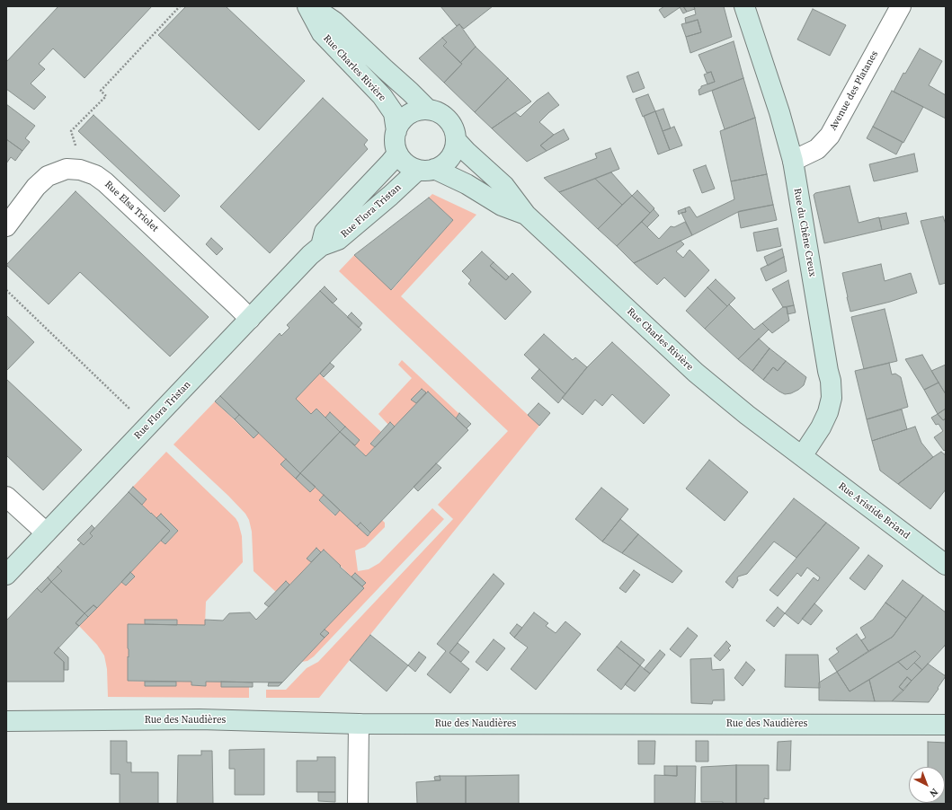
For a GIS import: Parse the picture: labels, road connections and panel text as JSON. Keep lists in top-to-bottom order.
{
  "streets": {
    "street": [
      "Rue Charles Rivière",
      "Avenue des Platanes",
      "Rue Elsa Triolet",
      "Rue Flora Tristan",
      "Rue du Chêne Creux",
      "Rue Aristide Briand",
      "Rue des Naudières"
    ]
  },
  "crossings": [
    ["Rue Charles Rivière", "Rue Flora Tristan"],
    ["Rue Charles Rivière", "Rue du Chêne Creux"],
    ["Rue Charles Rivière", "Rue Aristide Briand"],
    ["Avenue des Platanes", "Rue du Chêne Creux"],
    ["Rue Elsa Triolet", "Rue Flora Tristan"],
    ["Rue du Chêne Creux", "Rue Aristide Briand"]
  ],
  "north": "bottom right"
}
